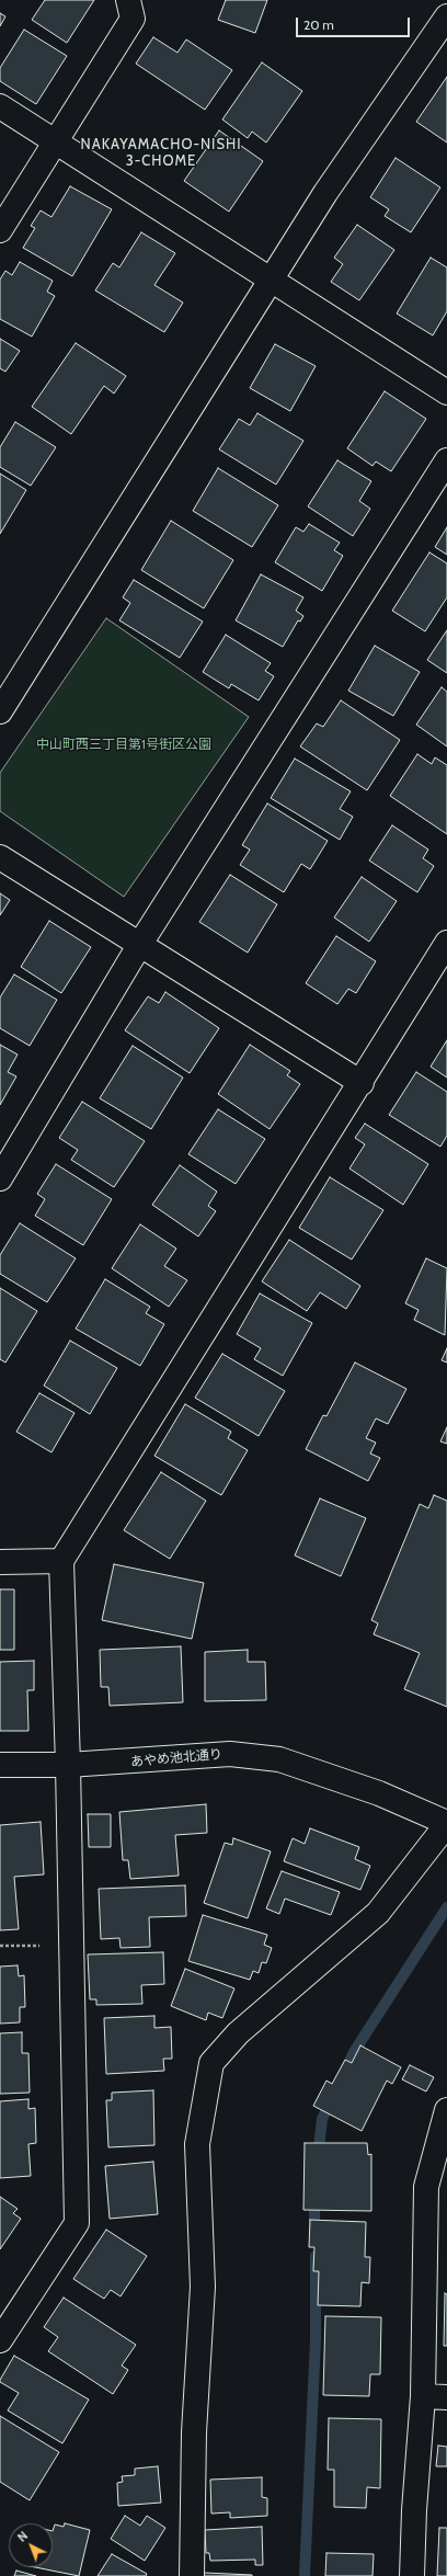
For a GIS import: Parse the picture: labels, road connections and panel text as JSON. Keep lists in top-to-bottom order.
{
  "streets": {
    "street": ["あやめ池北通り"]
  },
  "districts": ["NAKAYAMACHO-NISHI 3-CHOME"],
  "parks": ["中山町西三丁目第1号街区公園"],
  "scale_bar": "20 m",
  "north": "top left"
}
